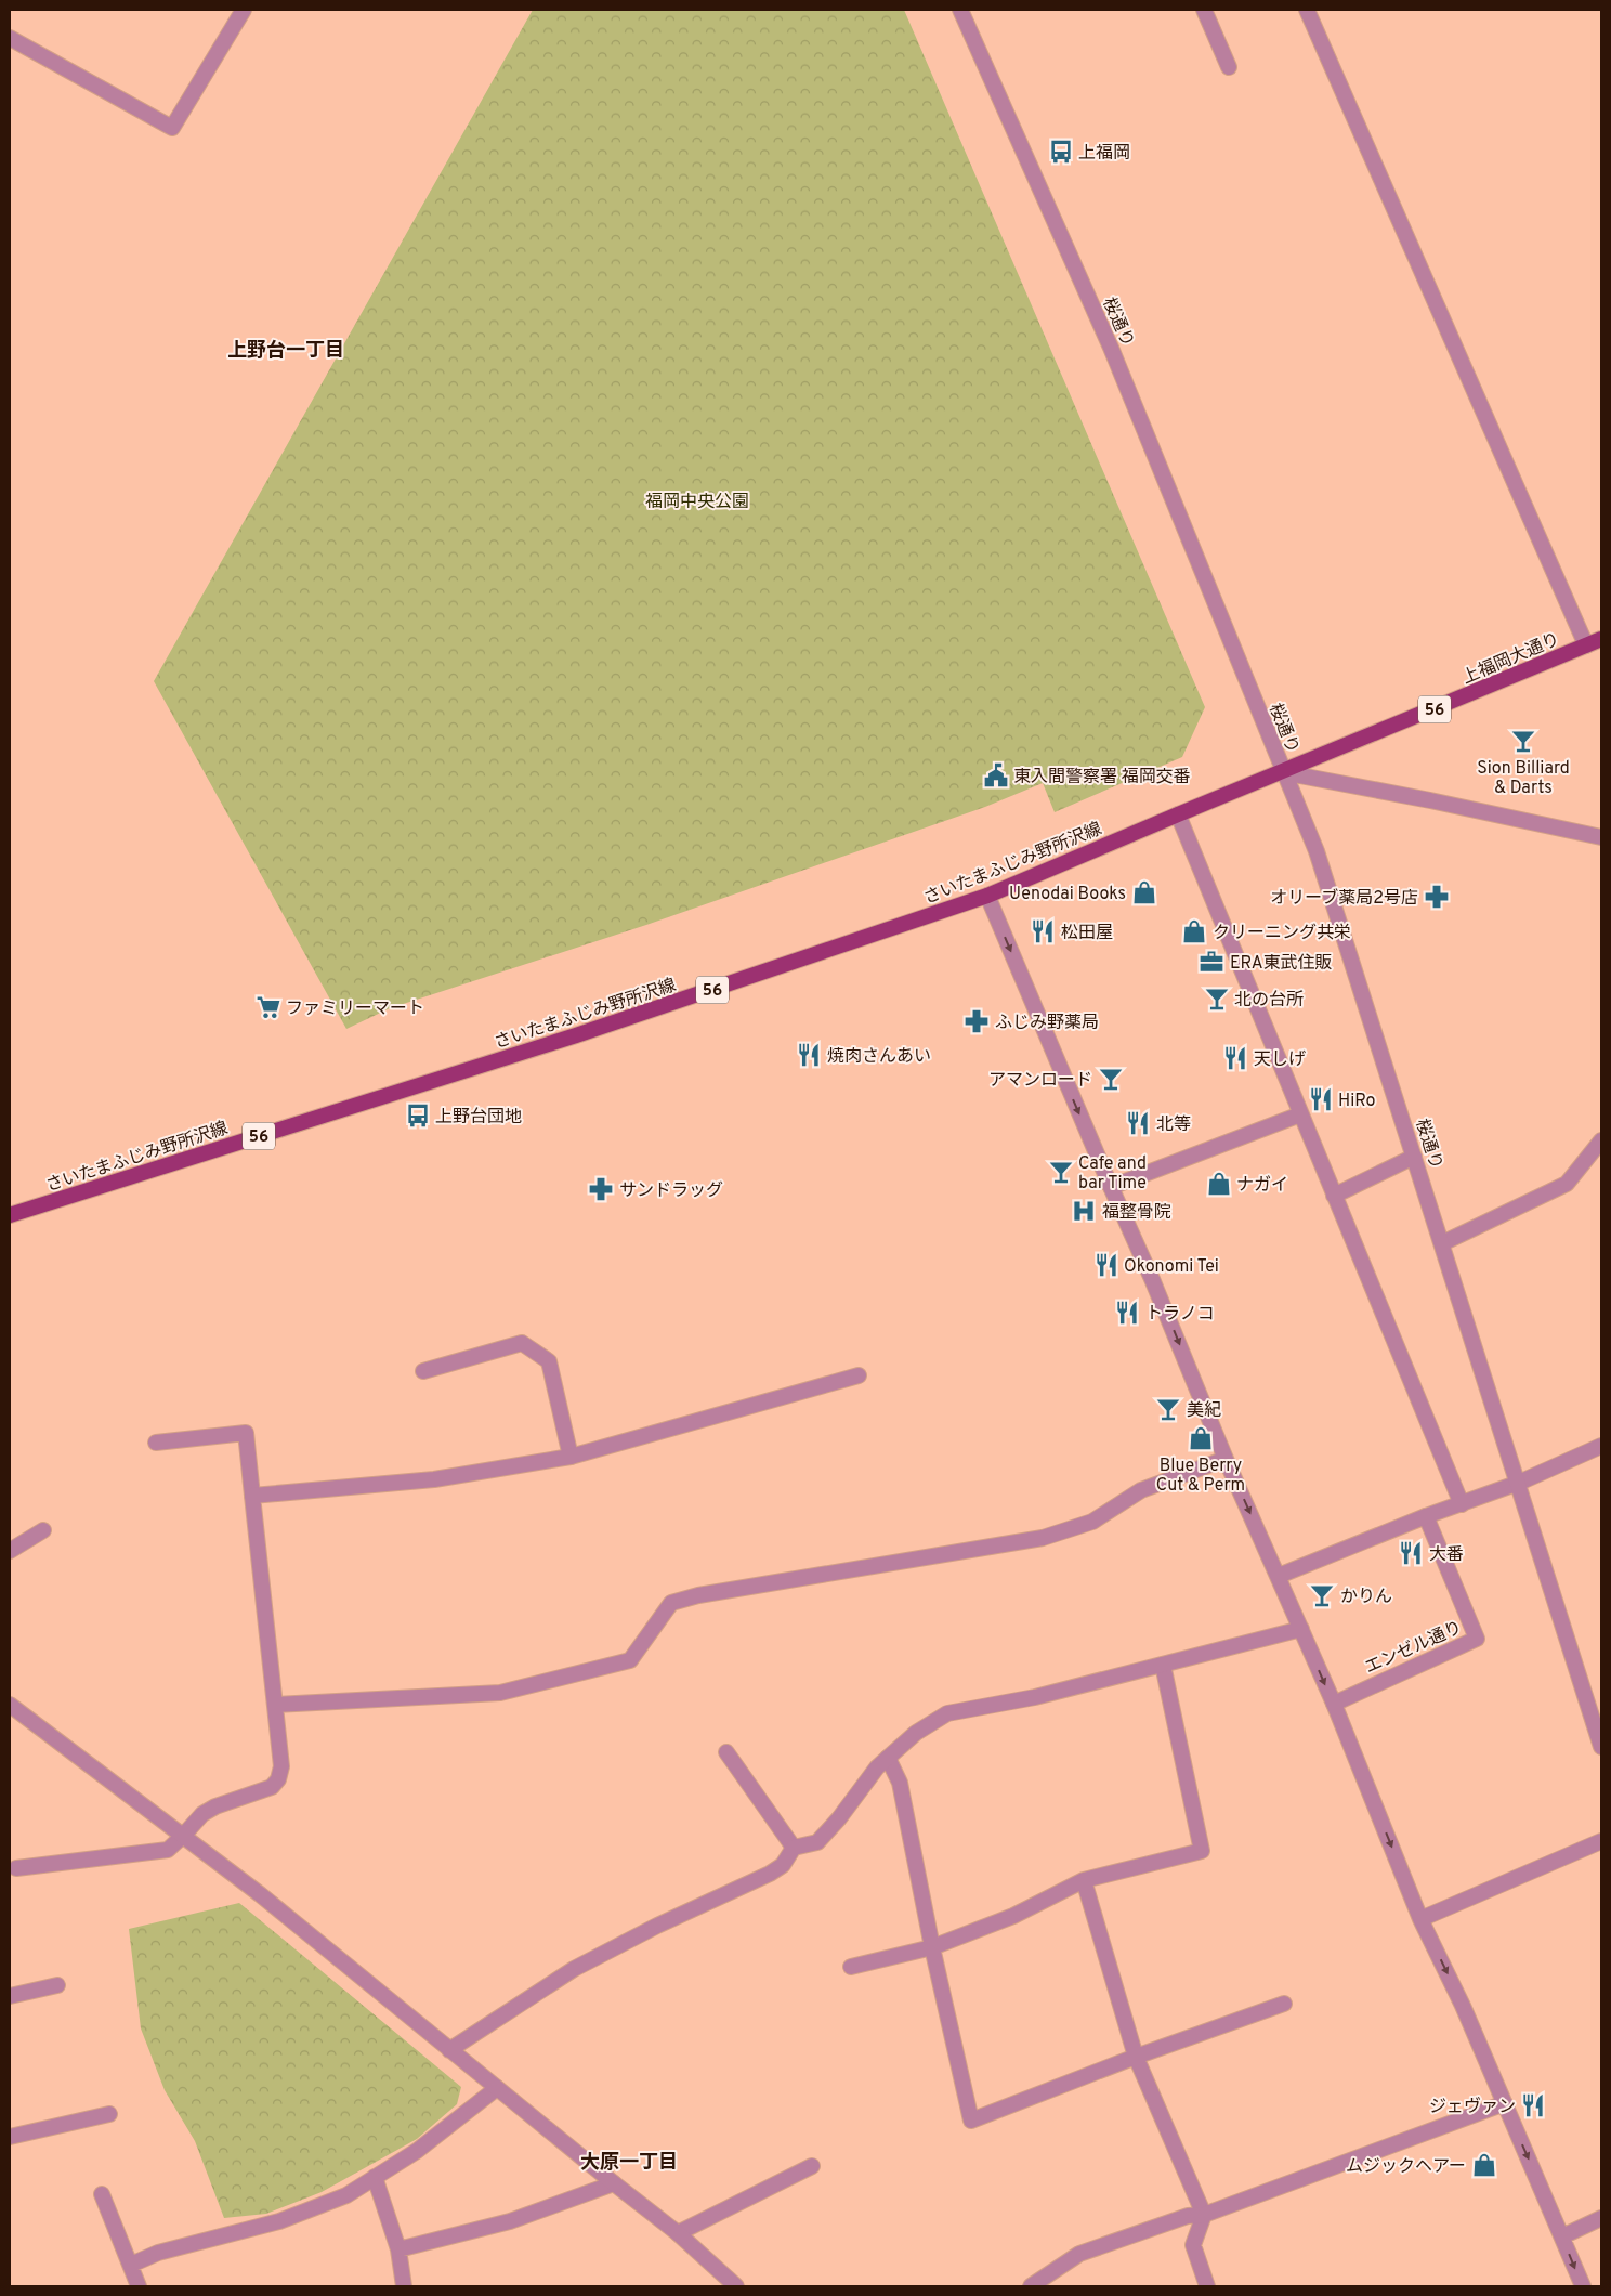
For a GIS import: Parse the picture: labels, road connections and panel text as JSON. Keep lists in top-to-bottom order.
{
  "streets": {
    "main road": ["上福岡大通り", "56", "さいたまふじみ野所沢線"],
    "street": ["桜通り", "エンゼル通り"]
  },
  "crossings": [
    ["桜通り", "上福岡大通り"],
    ["桜通り", "さいたまふじみ野所沢線"],
    ["上福岡大通り", "さいたまふじみ野所沢線"]
  ],
  "districts": ["上野台一丁目", "大原一丁目"],
  "parks": ["福岡中央公園"],
  "places": {
    "bus stop": ["上福岡", "上野台団地"],
    "bar": [
      "Sion Billiard & Darts",
      "北の台所",
      "アマンロード",
      "Cafe and bar Time",
      "美紀",
      "かりん"
    ],
    "public building": ["東入間警察署 福岡交番"],
    "shop": [
      "Uenodai Books",
      "クリーニング共栄",
      "ナガイ",
      "Blue Berry Cut & Perm",
      "ムジックヘアー"
    ],
    "pharmacy": ["オリーブ薬局2号店", "ふじみ野薬局", "サンドラッグ"],
    "restaurant": [
      "松田屋",
      "焼肉さんあい",
      "天しげ",
      "HiRo",
      "北等",
      "Okonomi Tei",
      "トラノコ",
      "大番",
      "ジェヴァン"
    ],
    "office": ["ERA東武住販"],
    "supermarket": ["ファミリーマート"],
    "hospital": ["福整骨院"]
  }
}
